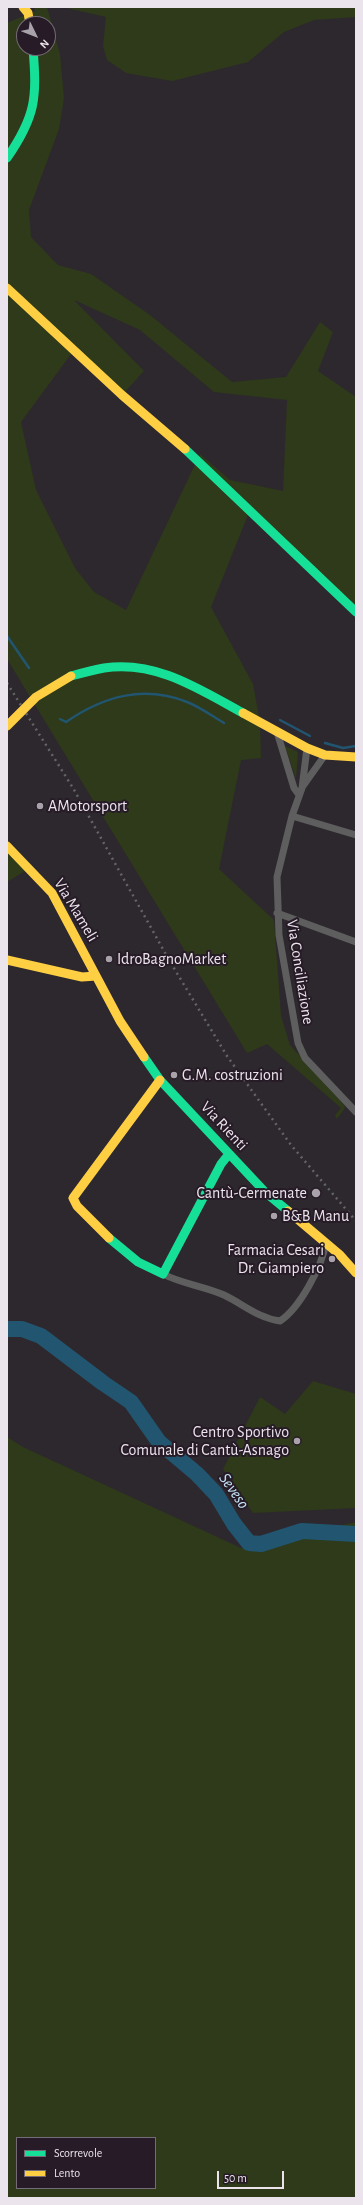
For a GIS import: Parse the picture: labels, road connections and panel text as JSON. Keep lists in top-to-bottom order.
{
  "streets": {
    "main road": ["Via Mameli", "Via Rienti"],
    "street": ["Via Conciliazione"]
  },
  "crossings": [
    ["Via Mameli", "Via Rienti"]
  ],
  "water": ["Seveso"],
  "places": [
    "AMotorsport",
    "IdroBagnoMarket",
    "G.M. costruzioni",
    "Cantù-Cermenate",
    "B&B Manu",
    "Farmacia Cesari Dr. Giampiero",
    "Centro Sportivo Comunale di Cantù-Asnago"
  ],
  "legend": ["Scorrevole", "Lento"],
  "scale_bar": "50 m",
  "north": "bottom right"
}
